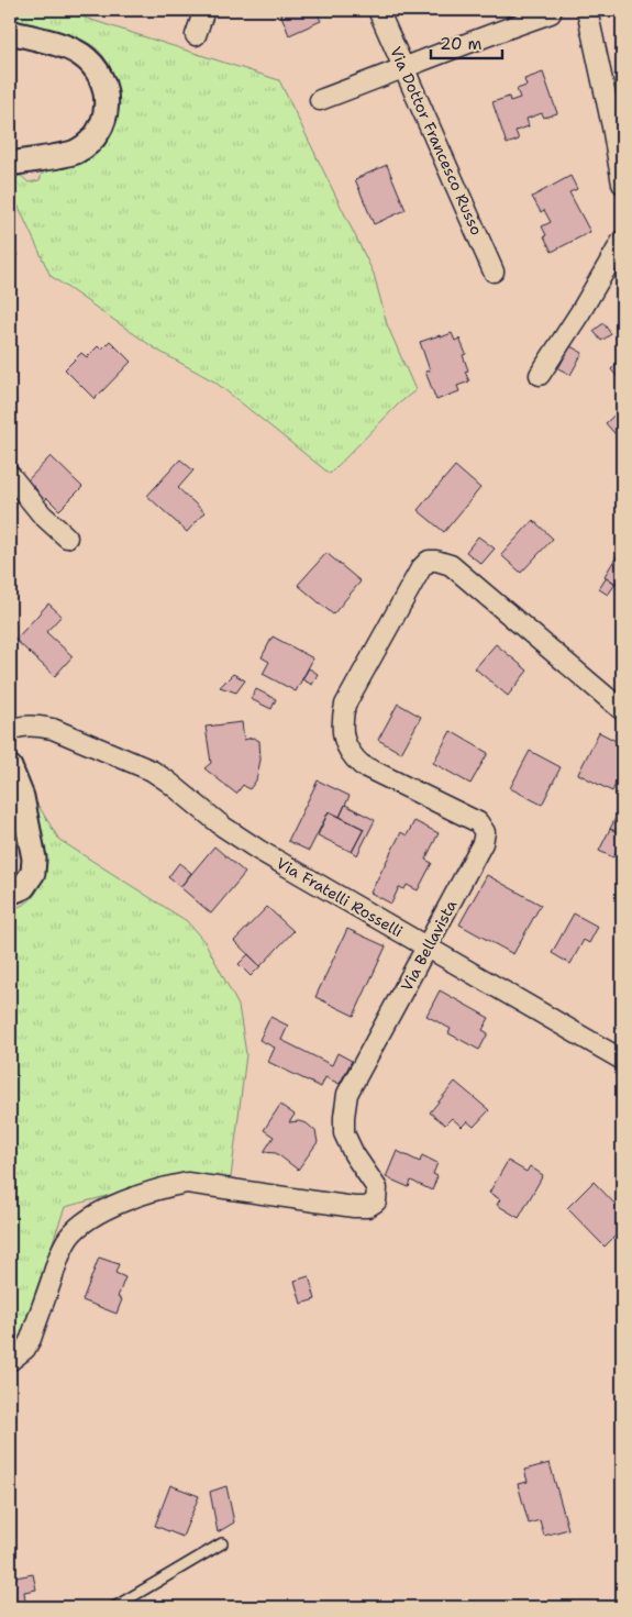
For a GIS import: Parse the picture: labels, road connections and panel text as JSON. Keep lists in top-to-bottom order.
{
  "streets": {
    "street": ["Via Dottor Francesco Russo", "Via Fratelli Rosselli", "Via Bellavista"]
  },
  "crossings": [
    ["Via Fratelli Rosselli", "Via Bellavista"]
  ],
  "scale_bar": "20 m"
}
